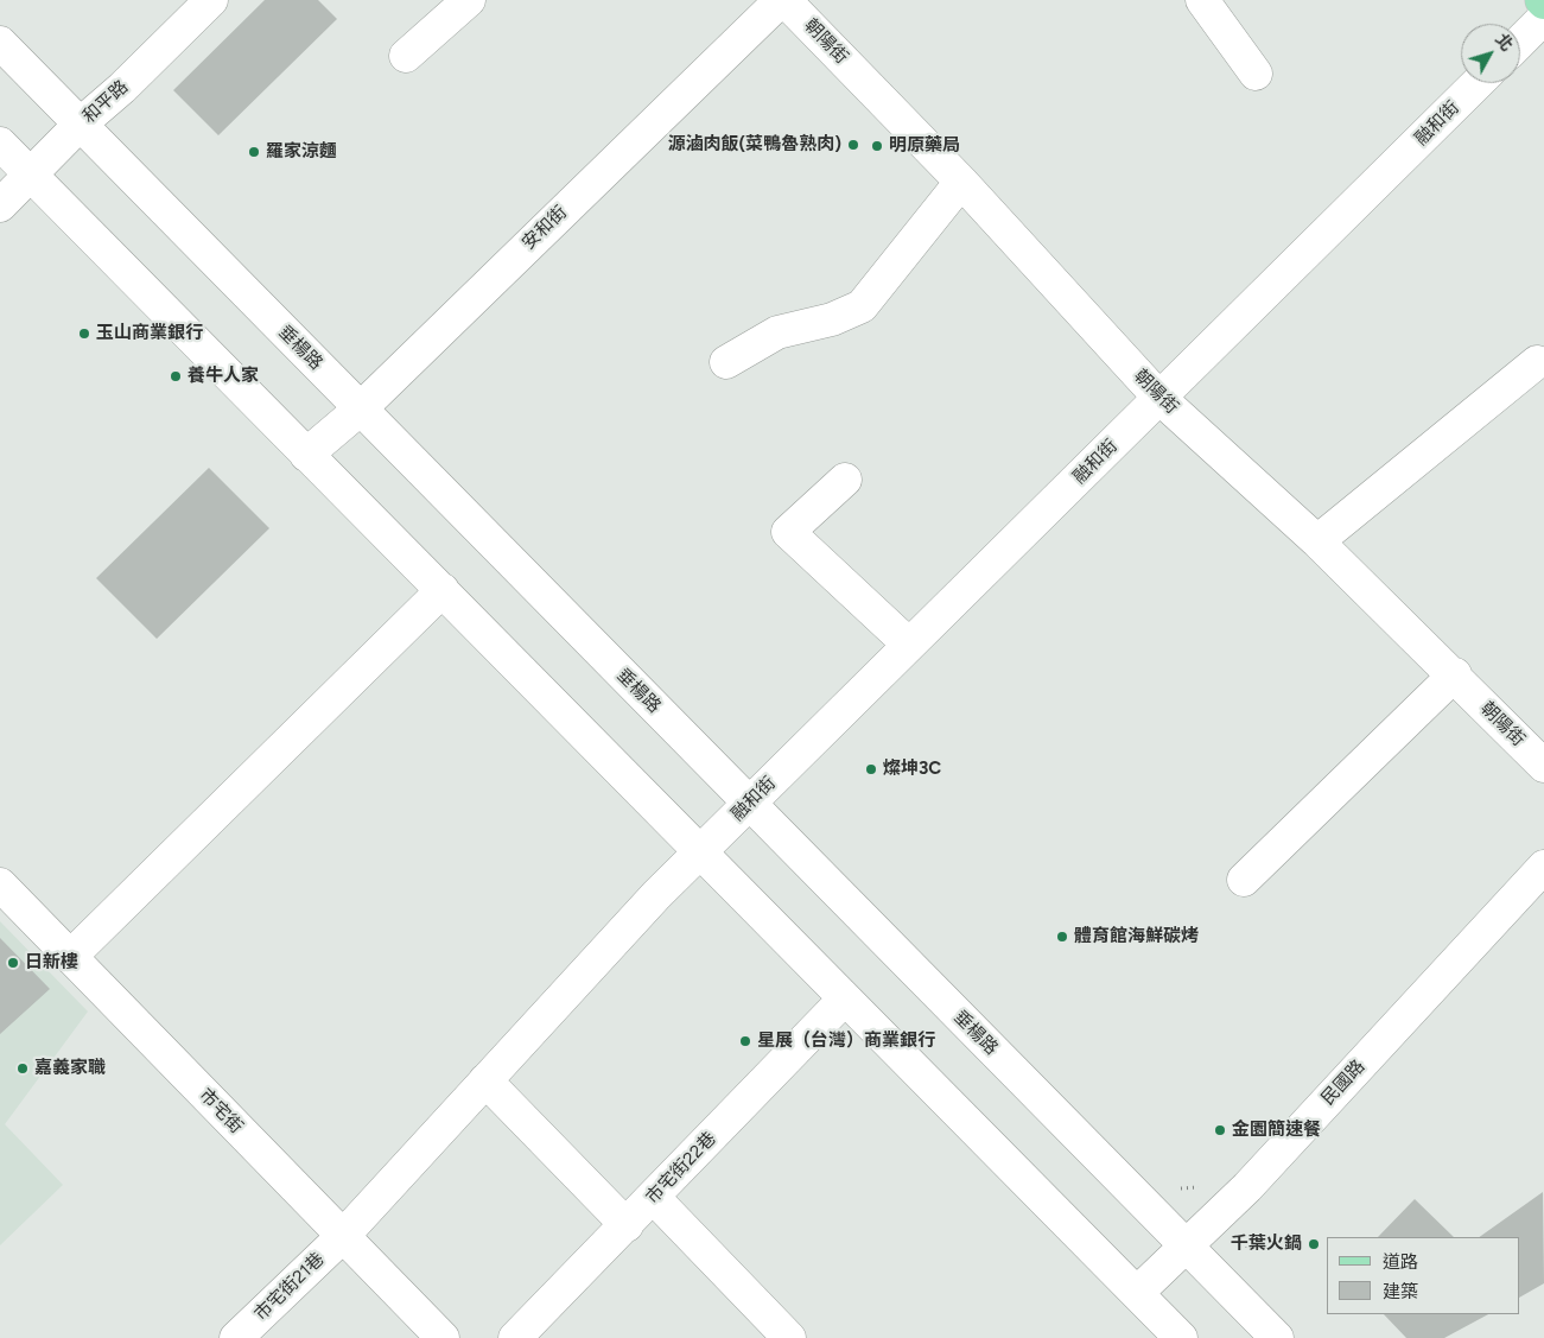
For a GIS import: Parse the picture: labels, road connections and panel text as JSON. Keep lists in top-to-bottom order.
{
  "streets": {
    "street": [
      "朝陽街",
      "和平路",
      "融和街",
      "安和街",
      "垂楊路",
      "民國路",
      "市宅街",
      "市宅街22巷",
      "市宅街21巷"
    ]
  },
  "crossings": [
    ["朝陽街", "融和街"],
    ["朝陽街", "安和街"],
    ["和平路", "垂楊路"],
    ["融和街", "垂楊路"],
    ["融和街", "市宅街21巷"],
    ["安和街", "垂楊路"],
    ["垂楊路", "民國路"],
    ["市宅街", "市宅街21巷"]
  ],
  "places": [
    "源滷肉飯(菜鴨魯熟肉)",
    "明原藥局",
    "羅家涼麵",
    "玉山商業銀行",
    "養牛人家",
    "燦坤3C",
    "體育館海鮮碳烤",
    "日新樓",
    "星展（台灣）商業銀行",
    "嘉義家職",
    "金園簡速餐",
    "千葉火鍋"
  ],
  "legend": ["道路", "建築"],
  "north": "top right"
}
